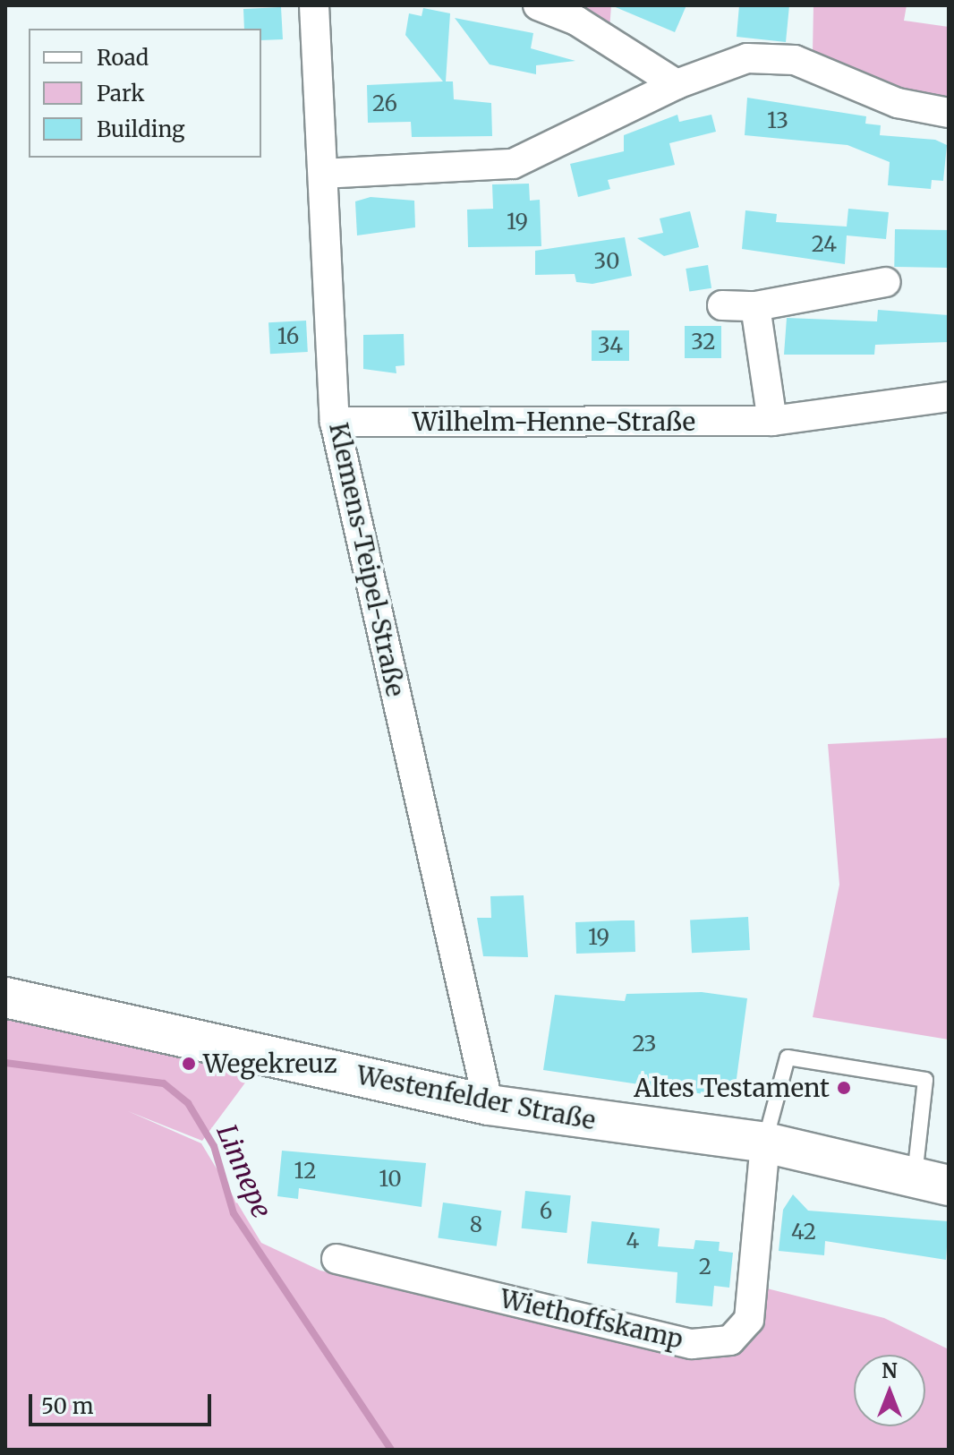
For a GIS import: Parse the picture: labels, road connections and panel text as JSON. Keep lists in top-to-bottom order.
{
  "streets": {
    "main road": ["Westenfelder Straße"],
    "street": ["Wilhelm-Henne-Straße", "Klemens-Teipel-Straße", "Wiethoffskamp"]
  },
  "crossings": [
    ["Wilhelm-Henne-Straße", "Klemens-Teipel-Straße"],
    ["Klemens-Teipel-Straße", "Westenfelder Straße"],
    ["Westenfelder Straße", "Wiethoffskamp"]
  ],
  "water": ["Linnepe"],
  "places": ["Wegekreuz", "Altes Testament"],
  "house_numbers": [
    "26",
    "13",
    "19",
    "24",
    "30",
    "16",
    "32",
    "34",
    "19",
    "23",
    "12",
    "10",
    "6",
    "8",
    "42",
    "4",
    "2"
  ],
  "legend": ["Road", "Park", "Building"],
  "scale_bar": "50 m",
  "north": "top"
}
